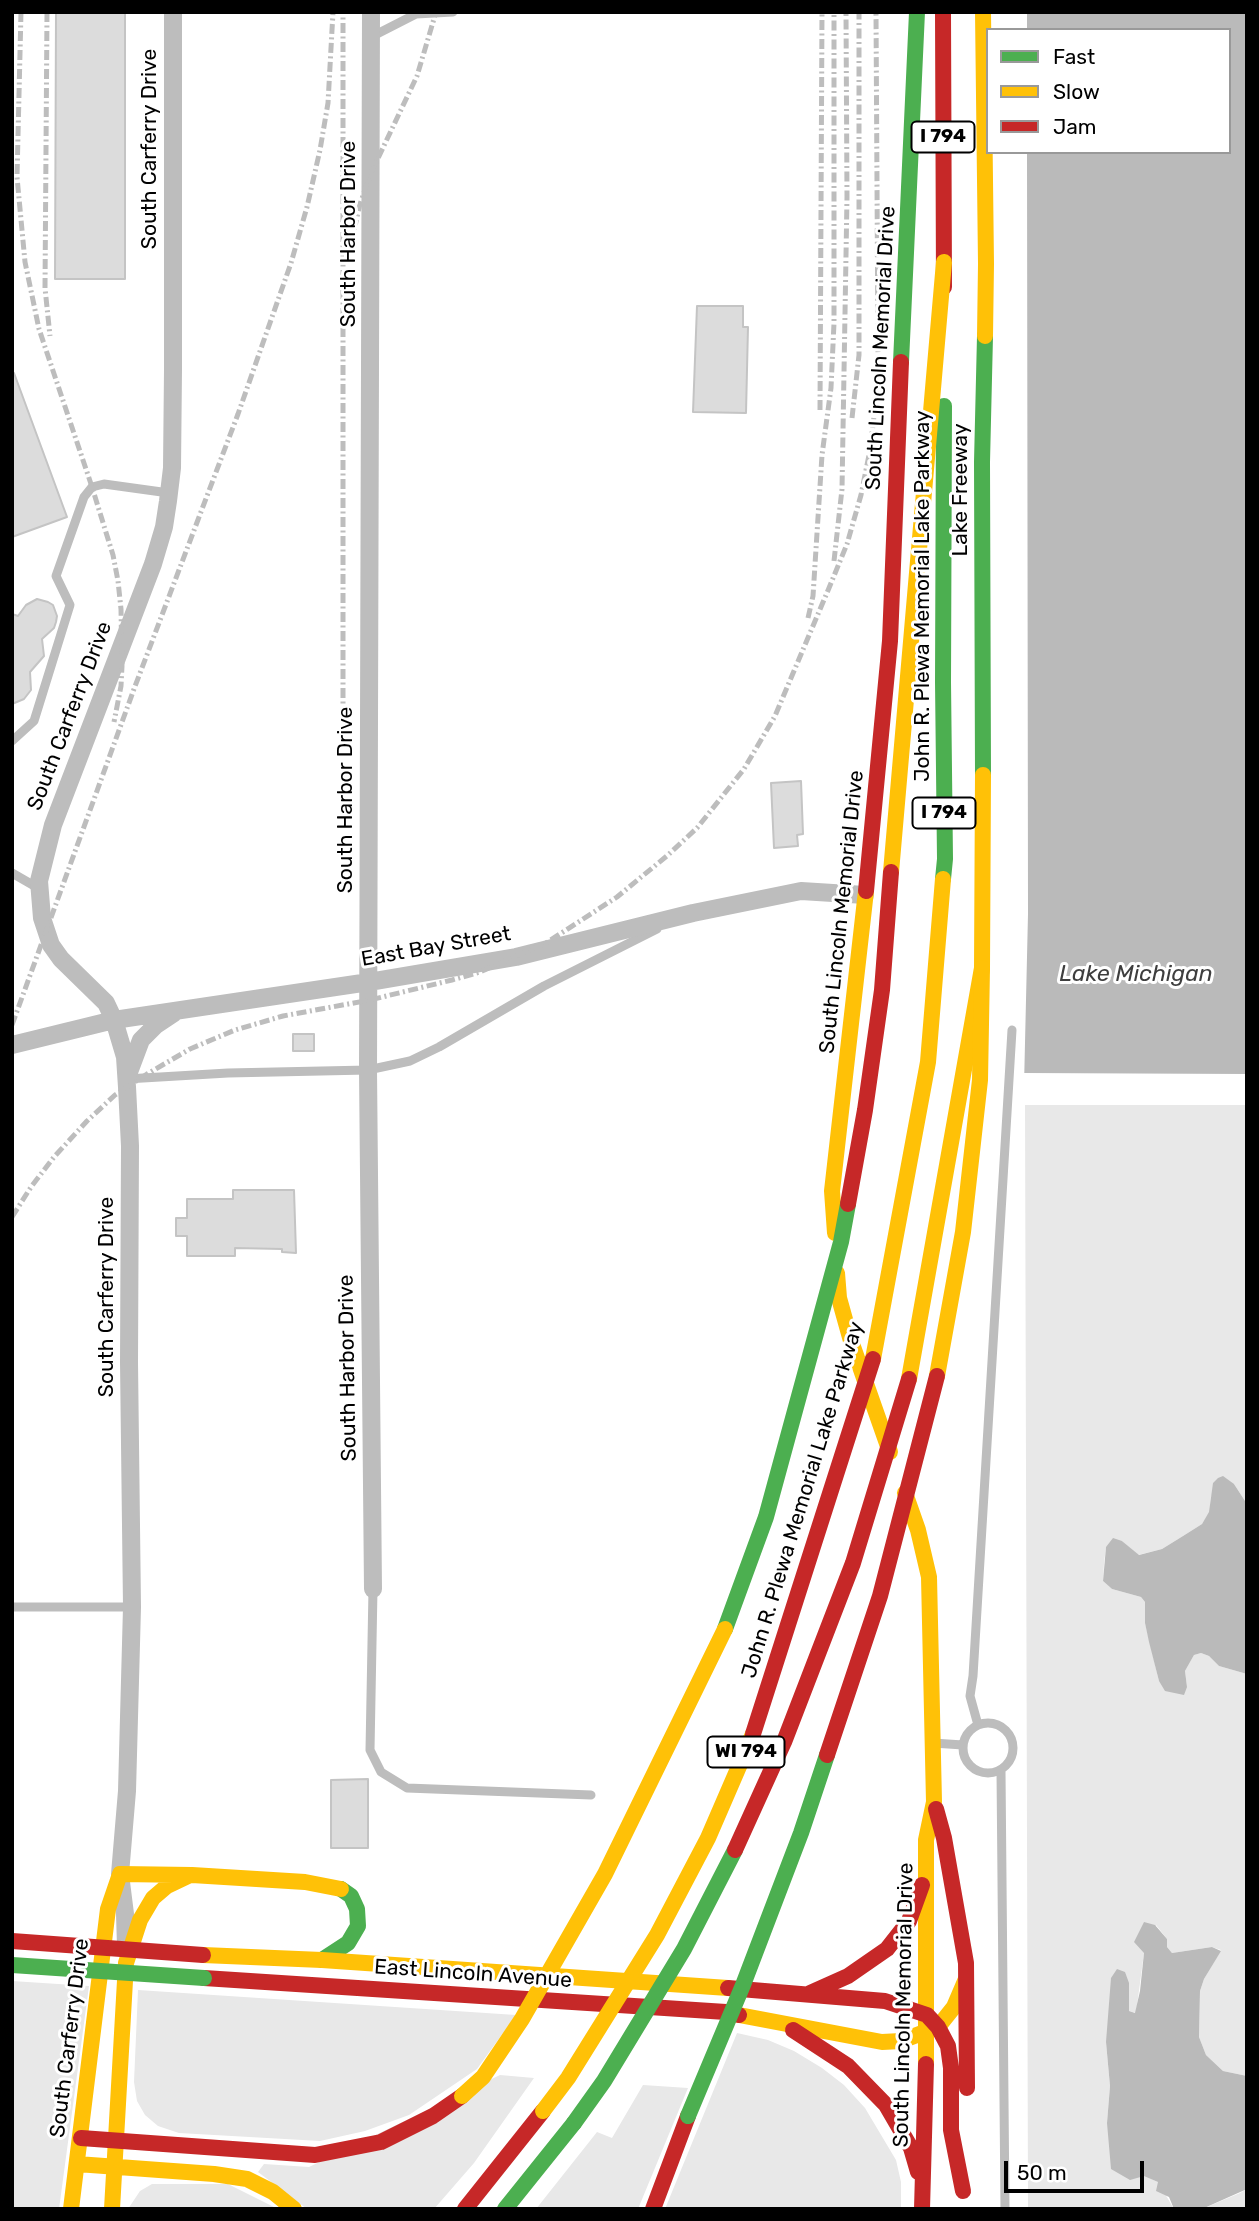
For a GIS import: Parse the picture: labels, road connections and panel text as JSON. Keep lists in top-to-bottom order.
{
  "streets": {
    "main road": [
      "I 794",
      "South Carferry Drive",
      "South Lincoln Memorial Drive",
      "Lake Freeway",
      "John R. Plewa Memorial Lake Parkway",
      "WI 794",
      "East Lincoln Avenue"
    ],
    "street": ["South Harbor Drive", "East Bay Street"]
  },
  "crossings": [
    ["I 794", "Lake Freeway"],
    ["I 794", "John R. Plewa Memorial Lake Parkway"],
    ["I 794", "WI 794"],
    ["South Carferry Drive", "East Bay Street"],
    ["South Harbor Drive", "East Bay Street"],
    ["South Lincoln Memorial Drive", "East Bay Street"],
    ["South Lincoln Memorial Drive", "East Lincoln Avenue"]
  ],
  "water": ["Lake Michigan"],
  "legend": ["Fast", "Slow", "Jam"],
  "scale_bar": "50 m"
}
